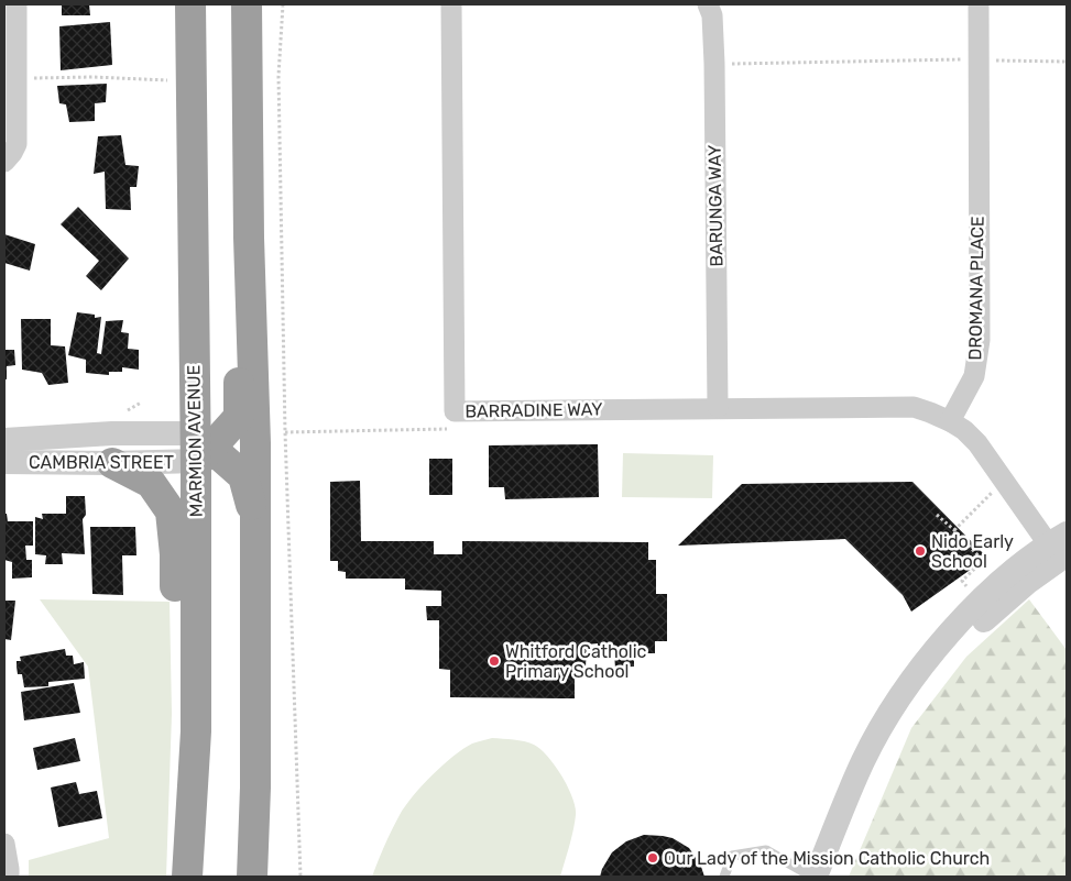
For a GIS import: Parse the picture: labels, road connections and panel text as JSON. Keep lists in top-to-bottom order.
{
  "streets": {
    "highway": ["MARMION AVENUE"],
    "street": [
      "BARUNGA WAY",
      "DROMANA PLACE",
      "BARRADINE WAY",
      "CAMBRIA STREET"
    ]
  },
  "crossings": [
    ["BARUNGA WAY", "BARRADINE WAY"],
    ["DROMANA PLACE", "BARRADINE WAY"],
    ["MARMION AVENUE", "CAMBRIA STREET"]
  ],
  "places": ["Nido Early School", "Whitford Catholic Primary School", "Our Lady of the Mission Catholic Church"]
}
